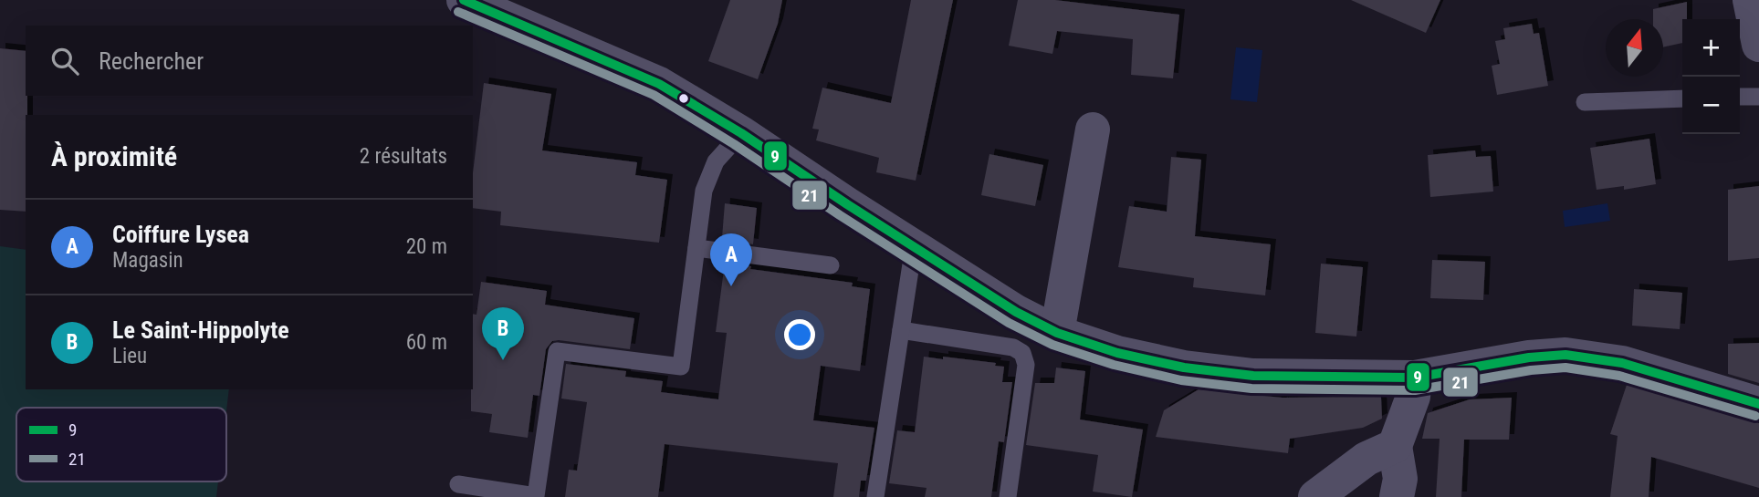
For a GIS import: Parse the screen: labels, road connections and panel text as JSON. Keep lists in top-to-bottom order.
{
  "lines": ["transit line 9", "transit line 21"],
  "legend": ["9", "21"],
  "north": "top",
  "page": {
    "map_buttons": ["+", "−"],
    "search": "Rechercher",
    "heading": ["À proximité", "2 résultats"],
    "list": [
      {
        "mark": "A",
        "name": "Coiffure Lysea",
        "note": "Magasin",
        "value": "20 m"
      },
      {
        "mark": "B",
        "name": "Le Saint-Hippolyte",
        "note": "Lieu",
        "value": "60 m"
      }
    ],
    "pins": ["A", "B"]
  }
}
